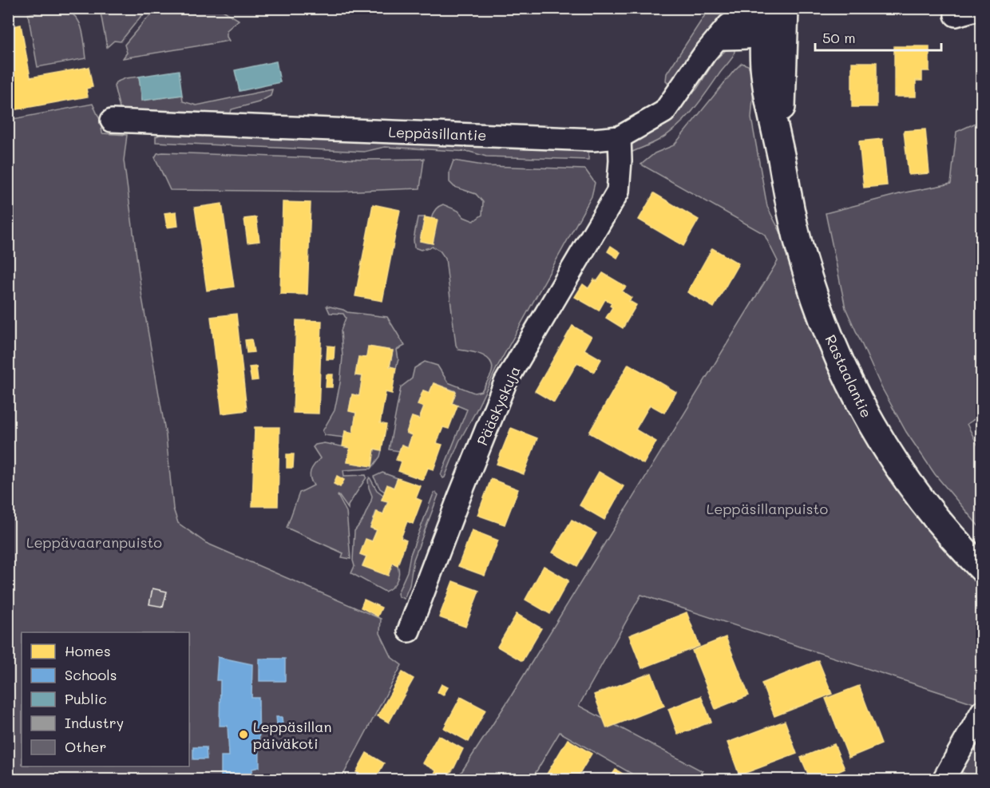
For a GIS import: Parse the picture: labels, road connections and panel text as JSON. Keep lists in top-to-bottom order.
{
  "streets": {
    "main road": ["Rastaalantie"],
    "street": ["Leppäsillantie", "Pääskyskuja"]
  },
  "crossings": [
    ["Leppäsillantie", "Rastaalantie"],
    ["Leppäsillantie", "Pääskyskuja"]
  ],
  "parks": ["Leppäsillanpuisto", "Leppävaaranpuisto"],
  "places": ["Leppäsillan päiväkoti"],
  "legend": [
    "Homes",
    "Schools",
    "Public",
    "Industry",
    "Other"
  ],
  "scale_bar": "50 m"
}
